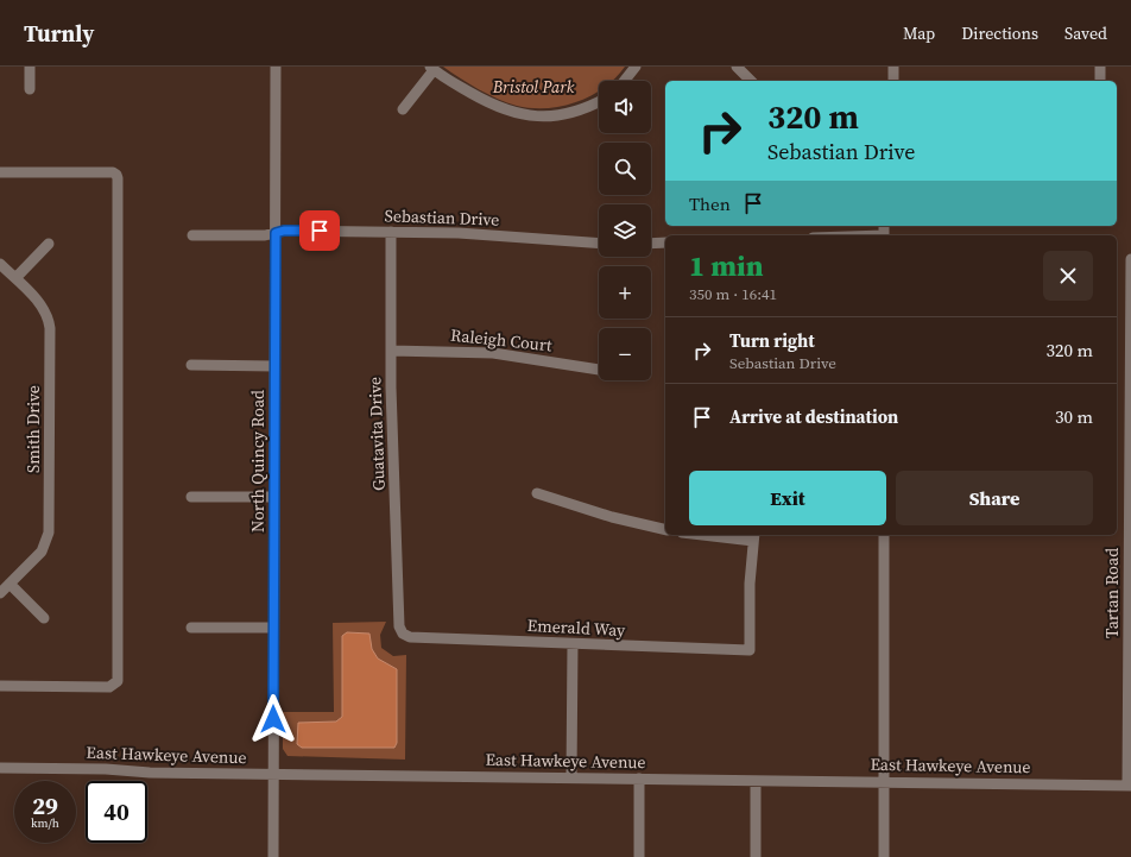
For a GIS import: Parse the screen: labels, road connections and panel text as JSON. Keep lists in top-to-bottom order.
{
  "streets": {
    "street": [
      "Sebastian Drive",
      "Raleigh Court",
      "Smith Drive",
      "Guatavita Drive",
      "North Quincy Road",
      "Tartan Road",
      "Emerald Way",
      "East Hawkeye Avenue"
    ]
  },
  "crossings": [
    ["Sebastian Drive", "Guatavita Drive"],
    ["Sebastian Drive", "North Quincy Road"],
    ["Raleigh Court", "Guatavita Drive"],
    ["Guatavita Drive", "Emerald Way"],
    ["North Quincy Road", "East Hawkeye Avenue"],
    ["Tartan Road", "East Hawkeye Avenue"]
  ],
  "parks": ["Bristol Park"],
  "page": {
    "header": "Turnly",
    "nav": ["Map", "Directions", "Saved"],
    "map_buttons": ["+", "−"],
    "turn": ["320 m", "Sebastian Drive"],
    "then": "Then",
    "heading": ["1 min", "350 m · 16:41"],
    "list": [
      {
        "name": "Turn right",
        "note": "Sebastian Drive",
        "value": "320 m"
      },
      {
        "name": "Arrive at destination",
        "value": "30 m"
      }
    ],
    "buttons": ["Exit", "Share"],
    "speed": "29 km/h",
    "limit": "40"
  }
}
